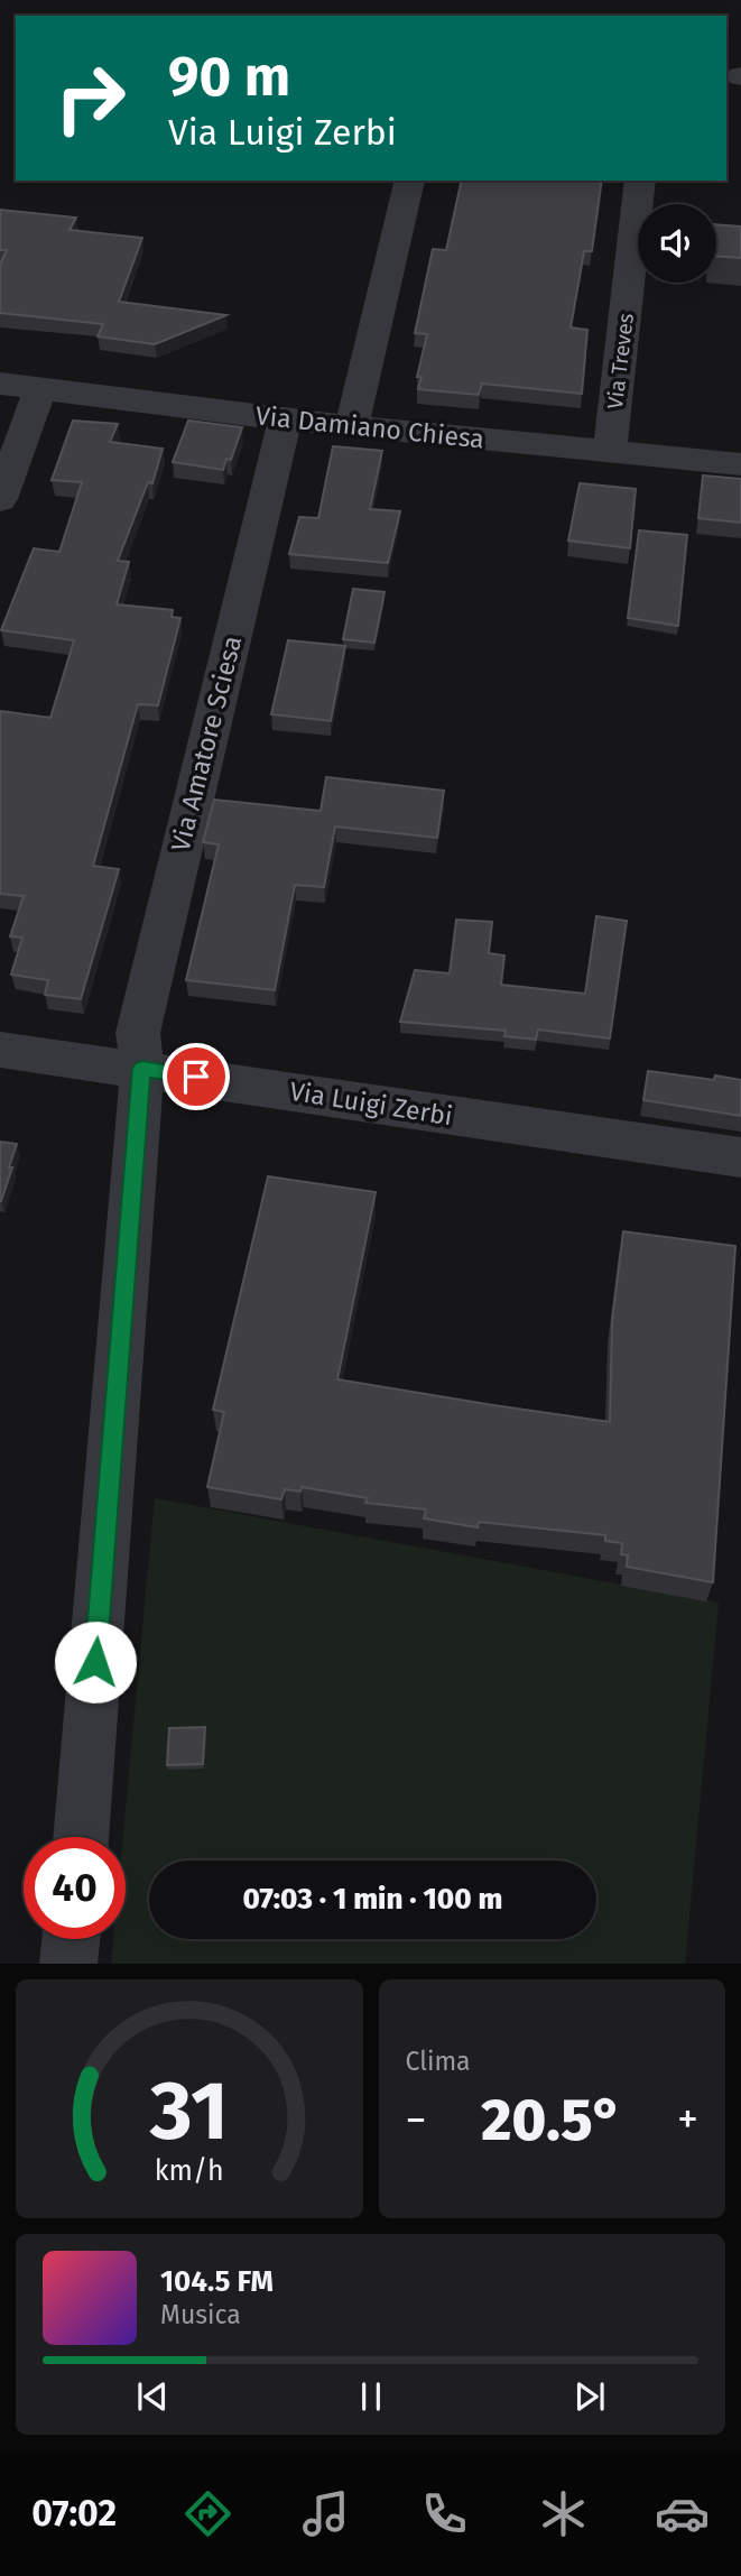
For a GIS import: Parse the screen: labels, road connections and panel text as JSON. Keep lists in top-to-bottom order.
{
  "streets": {
    "street": [
      "Via Treves",
      "Via Damiano Chiesa",
      "Via Amatore Sciesa",
      "Via Luigi Zerbi"
    ]
  },
  "crossings": [
    ["Via Treves", "Via Damiano Chiesa"],
    ["Via Damiano Chiesa", "Via Amatore Sciesa"],
    ["Via Amatore Sciesa", "Via Luigi Zerbi"]
  ],
  "page": {
    "turn": ["90 m", "Via Luigi Zerbi"],
    "limit": "40",
    "trip": "07:03 · 1 min · 100 m",
    "tile": "Clima",
    "heat": ["−", "20.5°", "+"],
    "song": ["104.5 FM", "Musica"],
    "tabs": "07:02",
    "gauge": ["31", "km/h"]
  }
}
